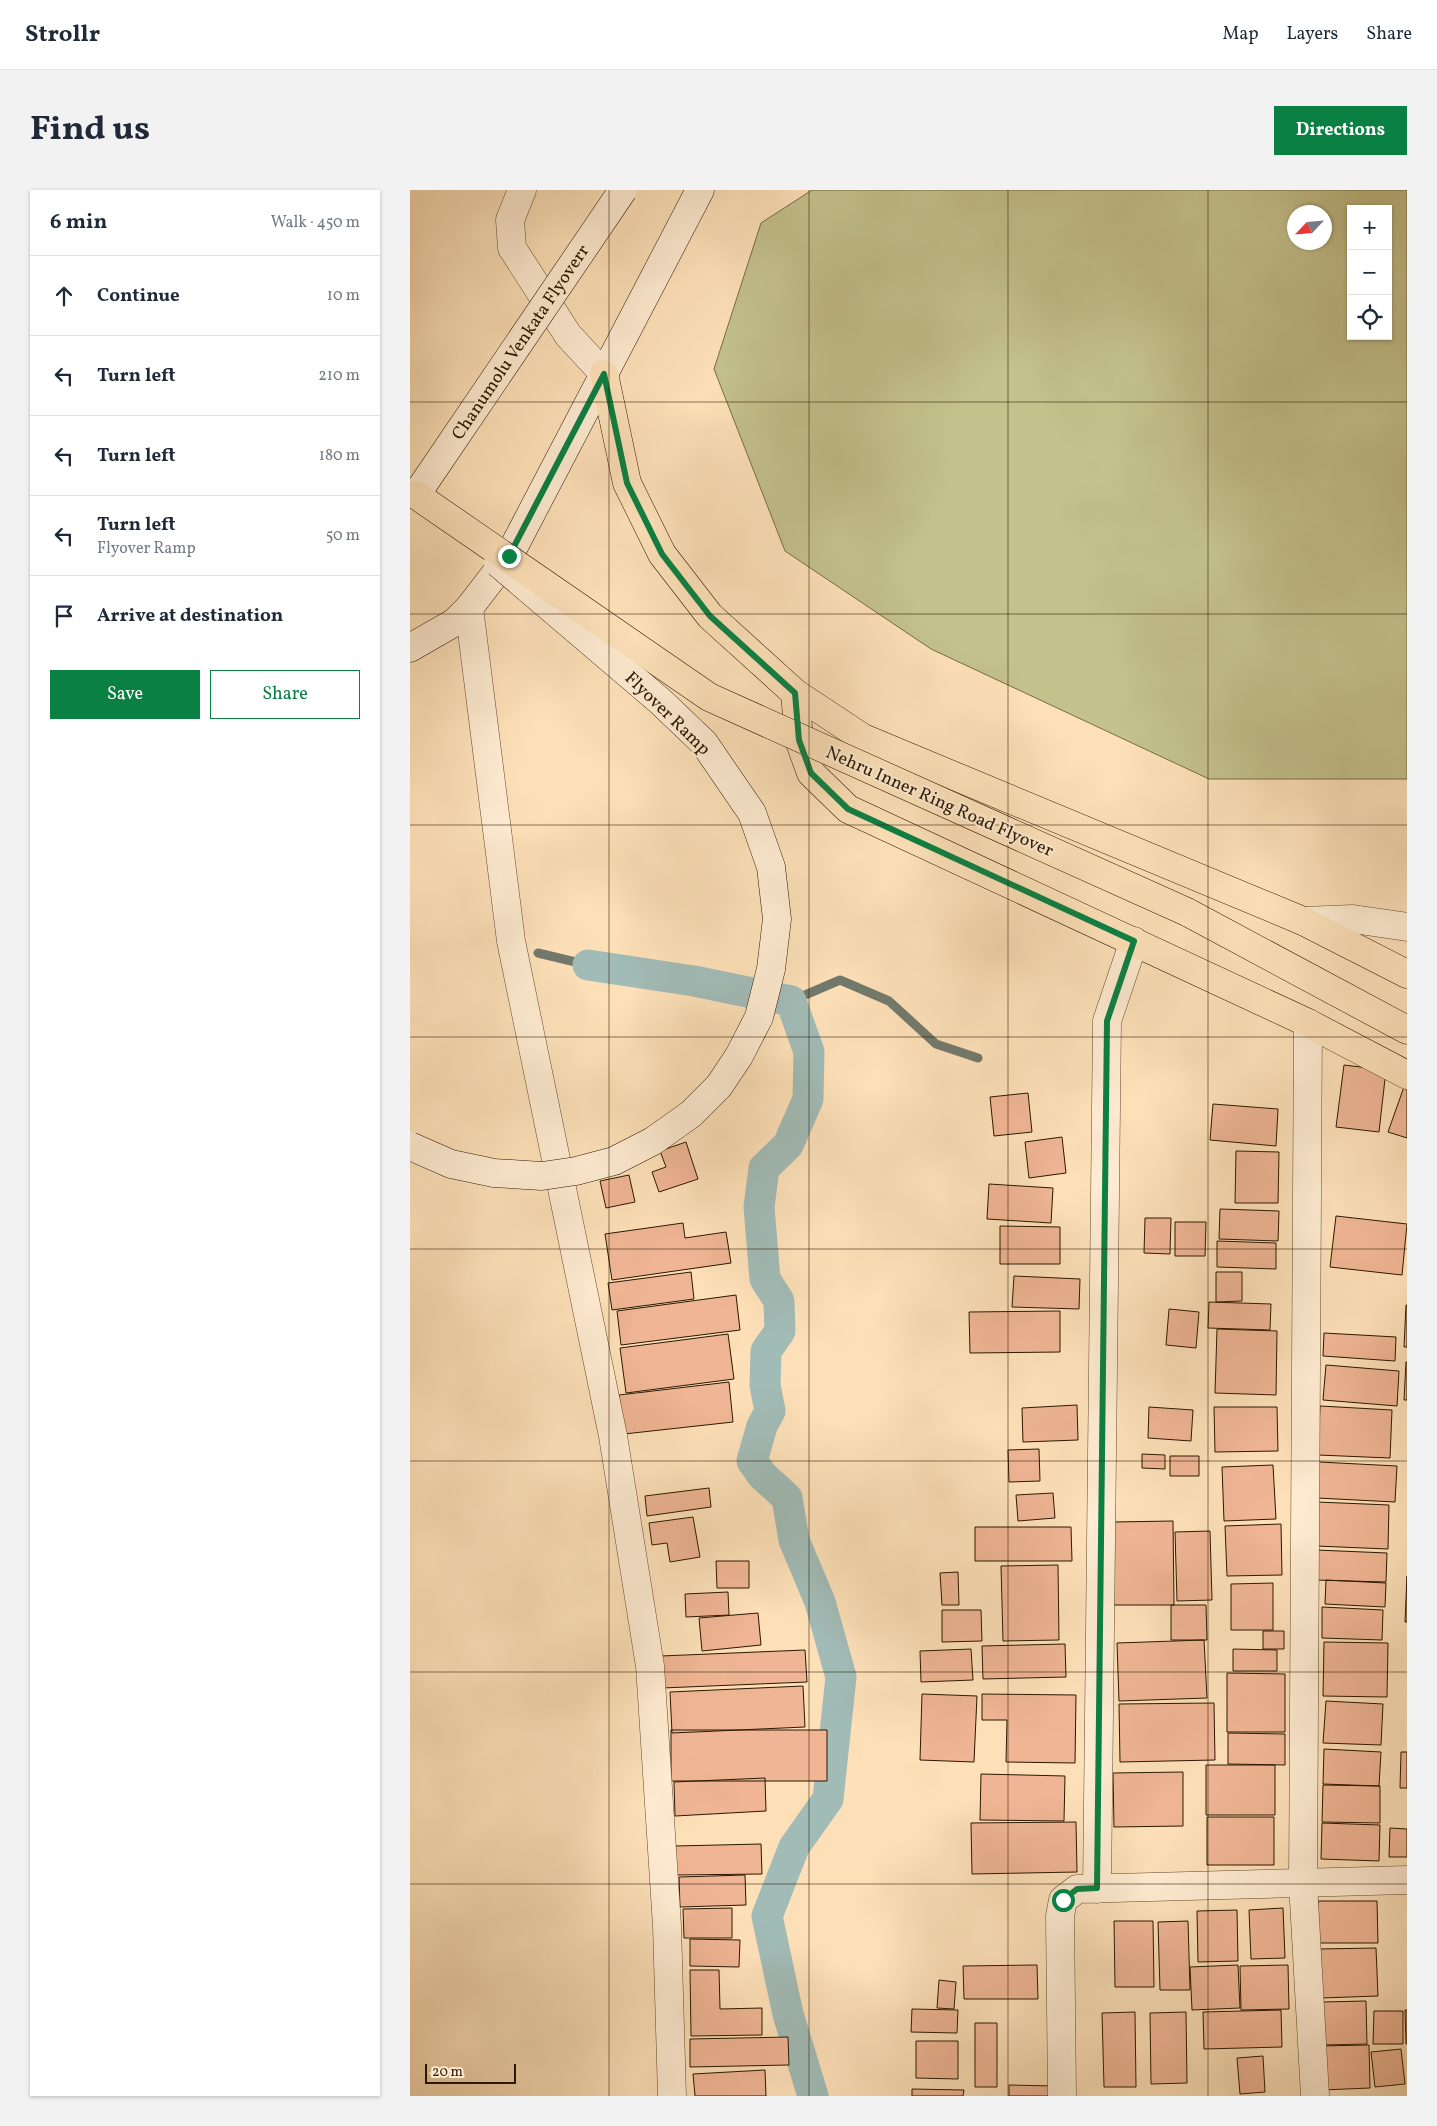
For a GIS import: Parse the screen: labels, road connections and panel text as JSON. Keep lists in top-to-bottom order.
{
  "streets": {
    "main road": ["Nehru Inner Ring Road Flyover"],
    "street": ["Chanumolu Venkata Flyoverr", "Flyover Ramp"]
  },
  "crossings": [
    ["Chanumolu Venkata Flyoverr", "Flyover Ramp"],
    ["Chanumolu Venkata Flyoverr", "Nehru Inner Ring Road Flyover"],
    ["Flyover Ramp", "Nehru Inner Ring Road Flyover"]
  ],
  "scale_bar": "20 m",
  "north": "bottom left",
  "page": {
    "header": "Strollr",
    "nav": ["Map", "Layers", "Share"],
    "title": "Find us",
    "buttons": [
      "Directions",
      ["Save", "Share"]
    ],
    "heading": ["6 min", "Walk · 450 m"],
    "map_buttons": ["+", "−"],
    "list": [
      ["Continue", "10 m"],
      ["Turn left", "210 m"],
      ["Turn left", "180 m"],
      ["Turn left", "Flyover Ramp", "50 m"],
      "Arrive at destination"
    ],
    "scale": "20 m"
  }
}
